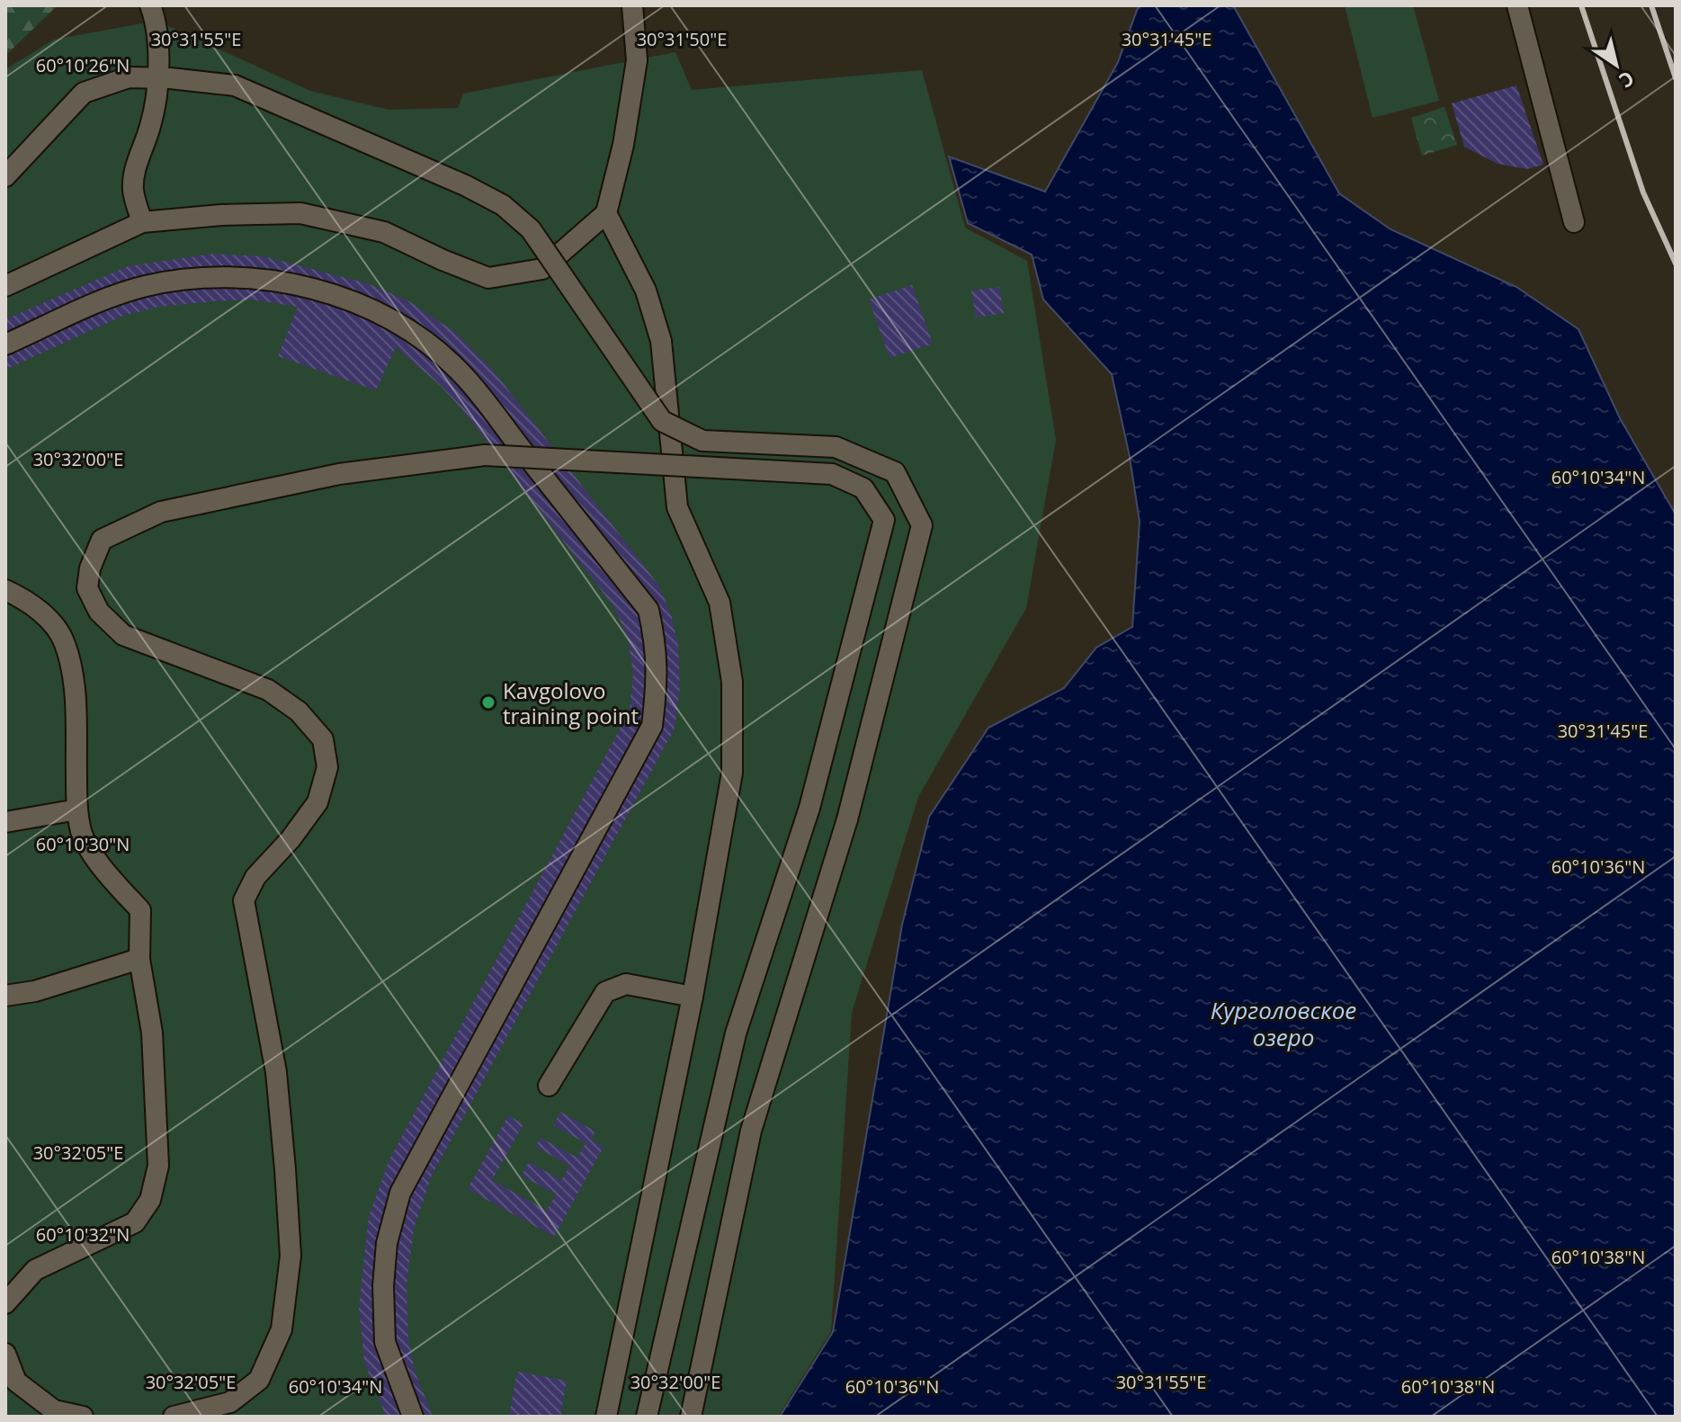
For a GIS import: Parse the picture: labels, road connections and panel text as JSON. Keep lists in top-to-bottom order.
{
  "water": ["Курголовское озеро"],
  "places": ["Kavgolovo training point"],
  "north": "bottom right",
  "coordinates": [
    "30°31'55\"E",
    "30°31'50\"E",
    "30°31'45\"E",
    "60°10'26\"N",
    "30°32'00\"E",
    "60°10'34\"N",
    "60°10'30\"N",
    "60°10'36\"N",
    "30°32'05\"E",
    "60°10'32\"N",
    "60°10'38\"N"
  ]
}
